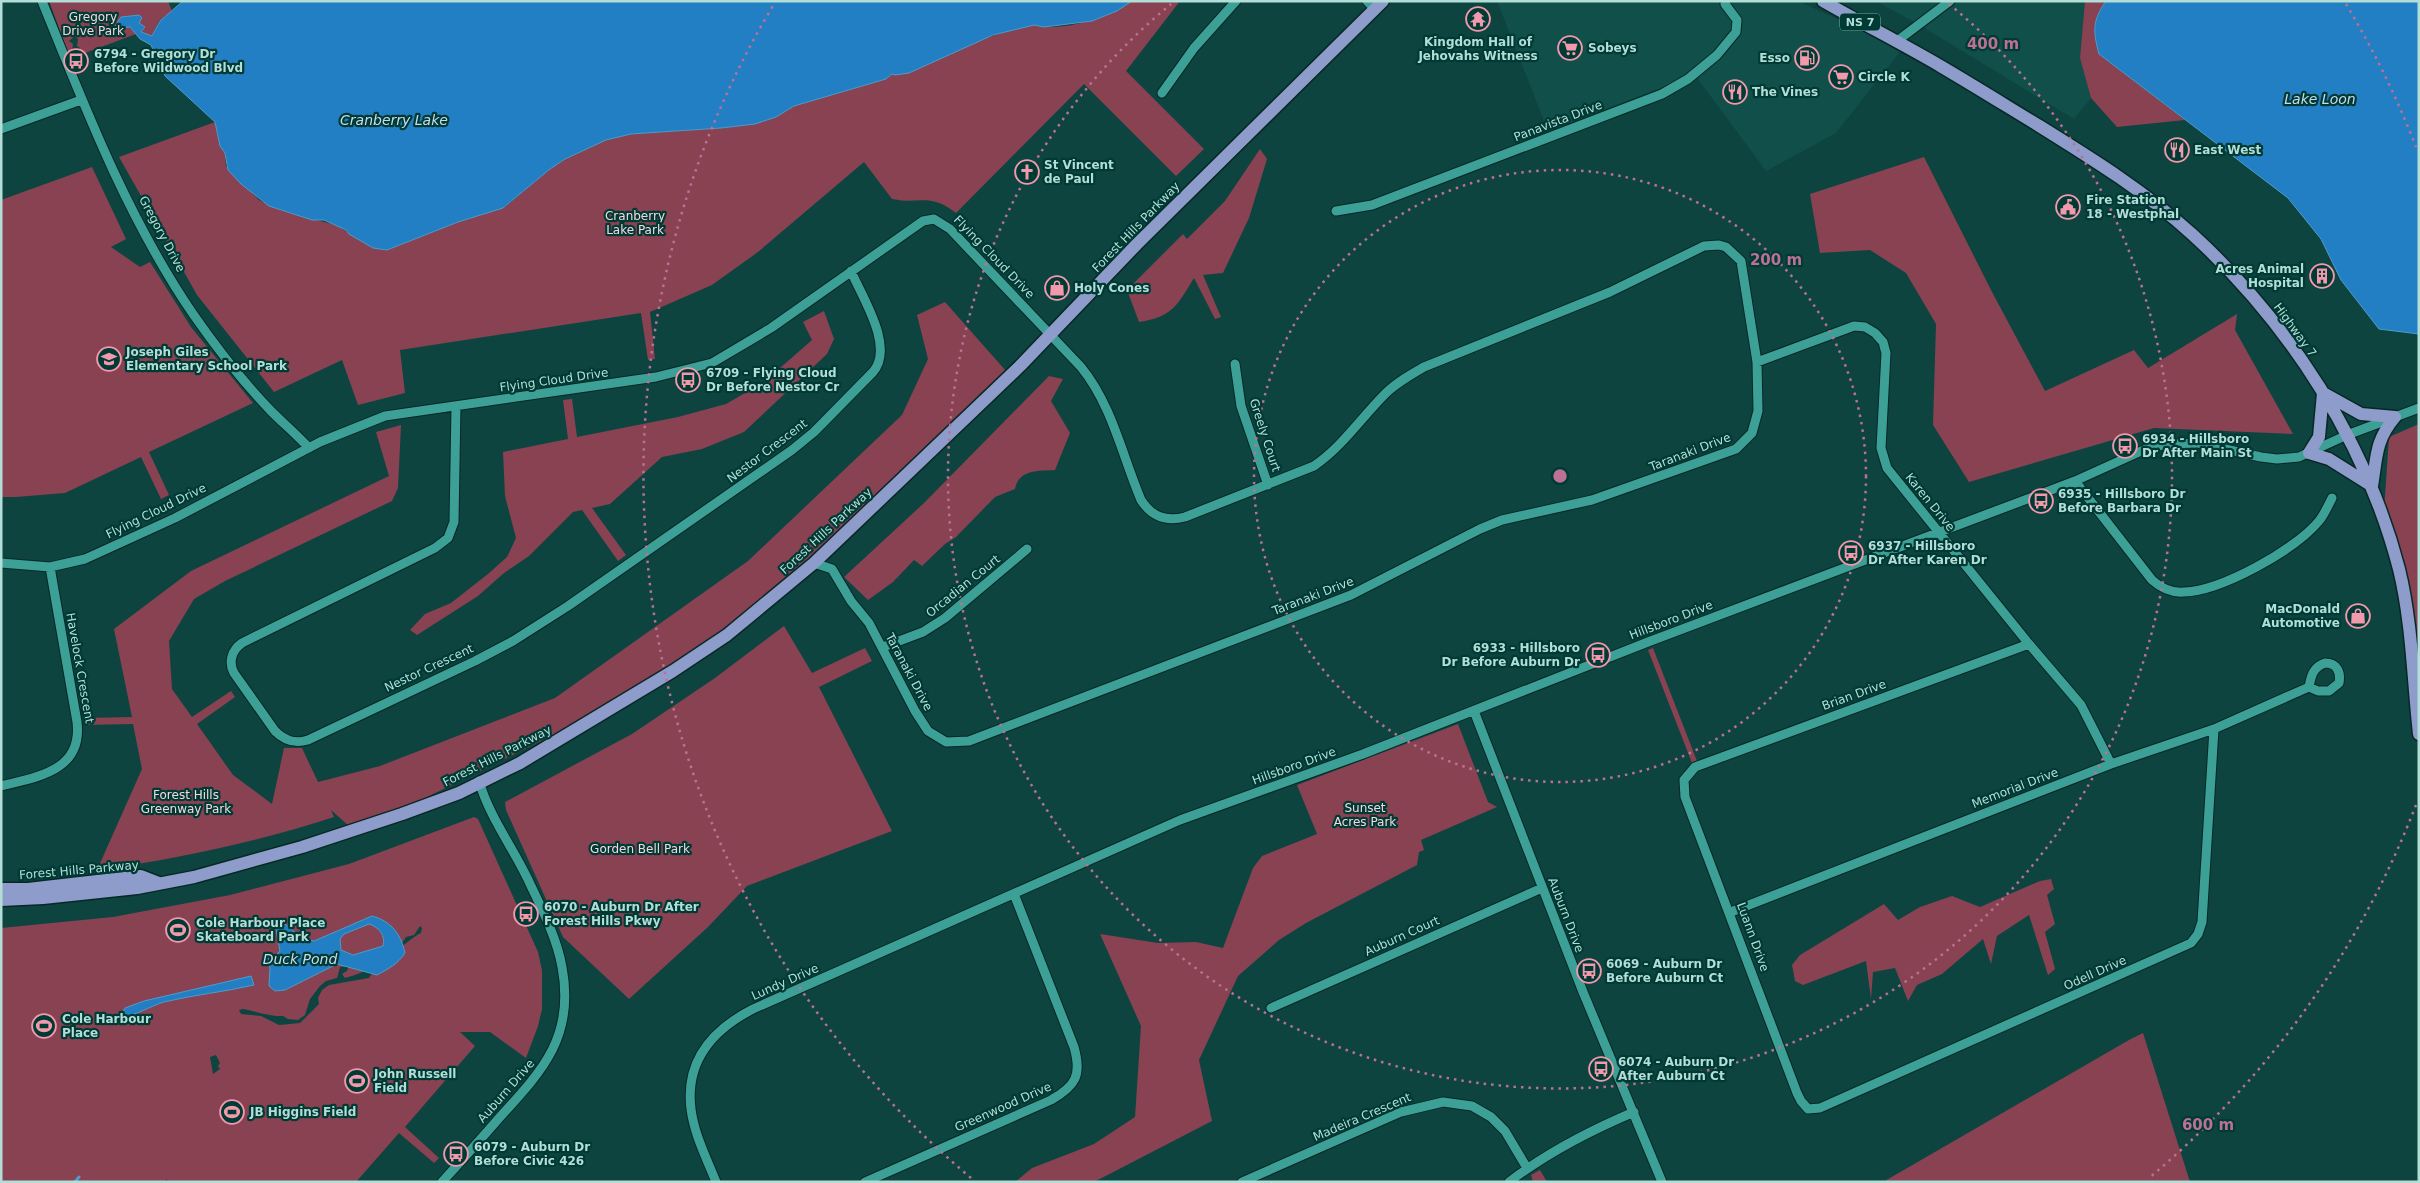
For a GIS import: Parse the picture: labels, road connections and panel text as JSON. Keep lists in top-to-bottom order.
{
  "streets": {
    "main road": ["NS 7", "Forest Hills Parkway", "Highway 7"],
    "street": [
      "Panavista Drive",
      "Gregory Drive",
      "Flying Cloud Drive",
      "Greely Court",
      "Nestor Crescent",
      "Taranaki Drive",
      "Karen Drive",
      "Orcadian Court",
      "Hillsboro Drive",
      "Havelock Crescent",
      "Brian Drive",
      "Memorial Drive",
      "Auburn Drive",
      "Auburn Court",
      "Luann Drive",
      "Odell Drive",
      "Lundy Drive",
      "Greenwood Drive",
      "Madeira Crescent"
    ]
  },
  "crossings": [
    ["Forest Hills Parkway", "Flying Cloud Drive"],
    ["Forest Hills Parkway", "Taranaki Drive"],
    ["Forest Hills Parkway", "Auburn Drive"],
    ["Gregory Drive", "Flying Cloud Drive"],
    ["Flying Cloud Drive", "Nestor Crescent"],
    ["Flying Cloud Drive", "Taranaki Drive"],
    ["Flying Cloud Drive", "Havelock Crescent"],
    ["Highway 7", "Hillsboro Drive"],
    ["Greely Court", "Taranaki Drive"],
    ["Taranaki Drive", "Karen Drive"],
    ["Taranaki Drive", "Orcadian Court"],
    ["Karen Drive", "Hillsboro Drive"],
    ["Karen Drive", "Brian Drive"],
    ["Karen Drive", "Memorial Drive"],
    ["Hillsboro Drive", "Auburn Drive"],
    ["Hillsboro Drive", "Lundy Drive"],
    ["Hillsboro Drive", "Greenwood Drive"],
    ["Brian Drive", "Luann Drive"],
    ["Memorial Drive", "Luann Drive"],
    ["Memorial Drive", "Odell Drive"],
    ["Auburn Drive", "Auburn Court"],
    ["Luann Drive", "Odell Drive"],
    ["Lundy Drive", "Greenwood Drive"]
  ],
  "water": ["Lake Loon", "Cranberry Lake", "Duck Pond"],
  "parks": [
    "Gregory Drive Park",
    "Cranberry Lake Park",
    "Forest Hills Greenway Park",
    "Sunset Acres Park",
    "Gorden Bell Park"
  ],
  "places": {
    "temple": ["Kingdom Hall of Jehovahs Witness"],
    "supermarket": ["Sobeys", "Circle K"],
    "fuel station": ["Esso"],
    "bus stop": [
      "6794 - Gregory Dr Before Wildwood Blvd",
      "6709 - Flying Cloud Dr Before Nestor Cr",
      "6934 - Hillsboro Dr After Main St",
      "6935 - Hillsboro Dr Before Barbara Dr",
      "6937 - Hillsboro Dr After Karen Dr",
      "6933 - Hillsboro Dr Before Auburn Dr",
      "6070 - Auburn Dr After Forest Hills Pkwy",
      "6069 - Auburn Dr Before Auburn Ct",
      "6074 - Auburn Dr After Auburn Ct",
      "6079 - Auburn Dr Before Civic 426"
    ],
    "restaurant": ["The Vines", "East West"],
    "church": ["St Vincent de Paul"],
    "public building": ["Fire Station 18 - Westphal"],
    "building": ["Acres Animal Hospital"],
    "shop": ["Holy Cones", "MacDonald Automotive"],
    "school or university": ["Joseph Giles Elementary School Park"],
    "sports": [
      "Cole Harbour Place Skateboard Park",
      "Cole Harbour Place",
      "John Russell Field",
      "JB Higgins Field"
    ]
  },
  "rings": ["400 m", "200 m", "600 m"]
}
